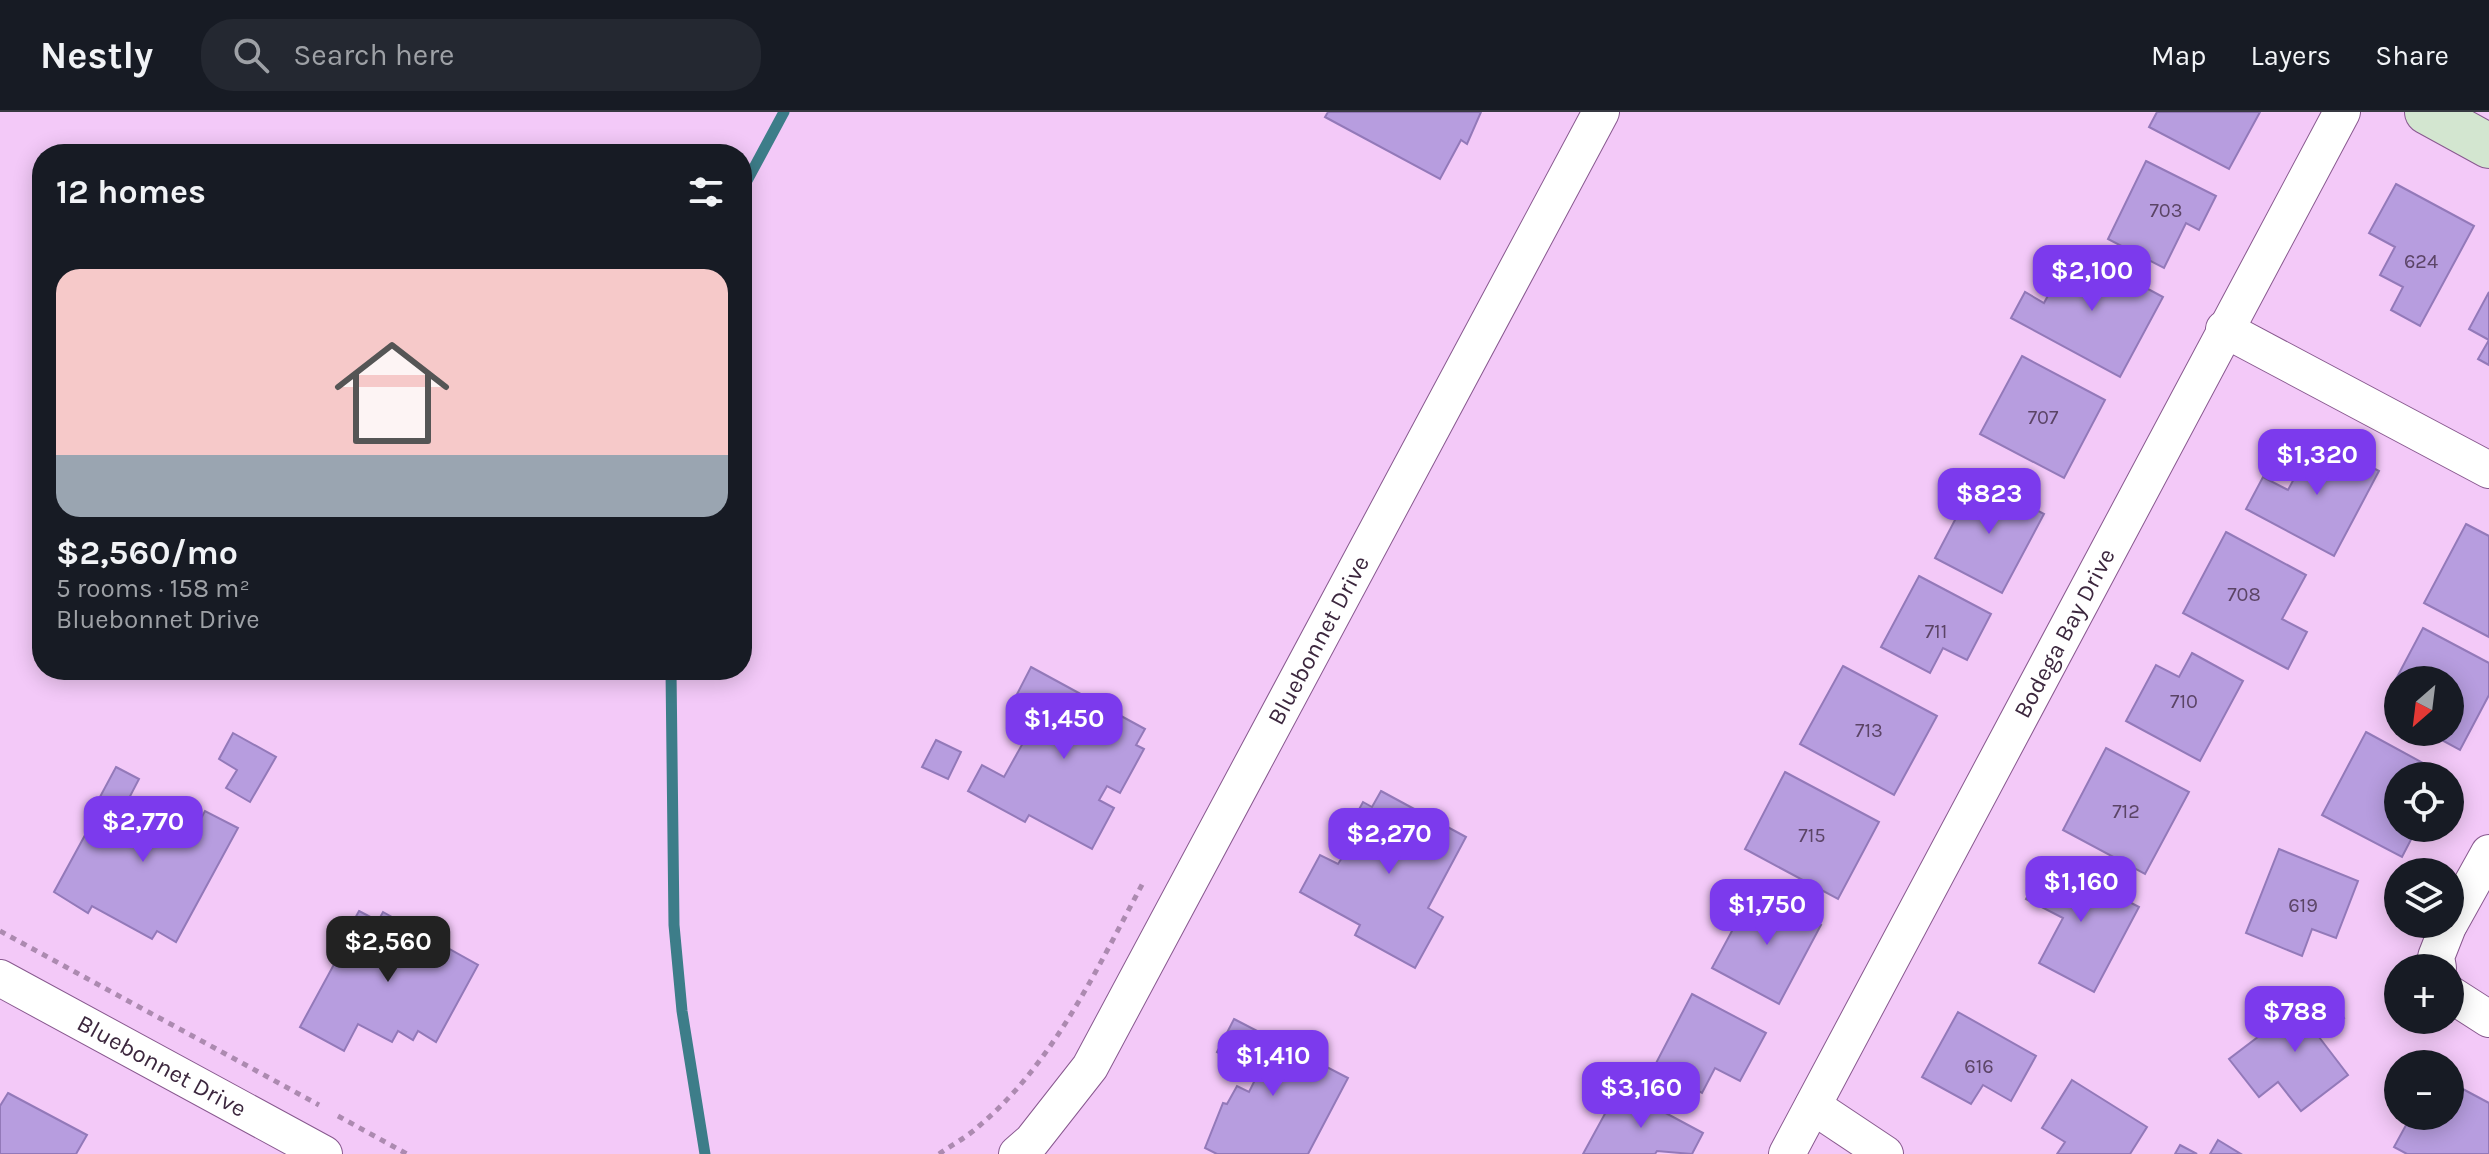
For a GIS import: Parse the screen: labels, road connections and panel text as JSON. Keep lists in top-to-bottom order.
{
  "streets": {
    "street": ["Bodega Bay Drive", "Bluebonnet Drive"]
  },
  "house_numbers": [
    "703",
    "624",
    "707",
    "708",
    "711",
    "710",
    "713",
    "712",
    "715",
    "619",
    "616"
  ],
  "north": "bottom left",
  "page": {
    "header": "Nestly",
    "search": "Search here",
    "nav": ["Map", "Layers", "Share"],
    "heading": "12 homes",
    "list": [
      {
        "name": "$2,560/mo",
        "note": "5 rooms · 158 m² · Bluebonnet Drive"
      }
    ],
    "price": [
      "$2,100",
      "$1,320",
      "$823",
      "$1,450",
      "$2,770",
      "$2,270",
      "$1,160",
      "$1,750",
      "$2,560",
      "$788",
      "$1,410",
      "$3,160"
    ],
    "map_buttons": ["+", "−"]
  }
}
